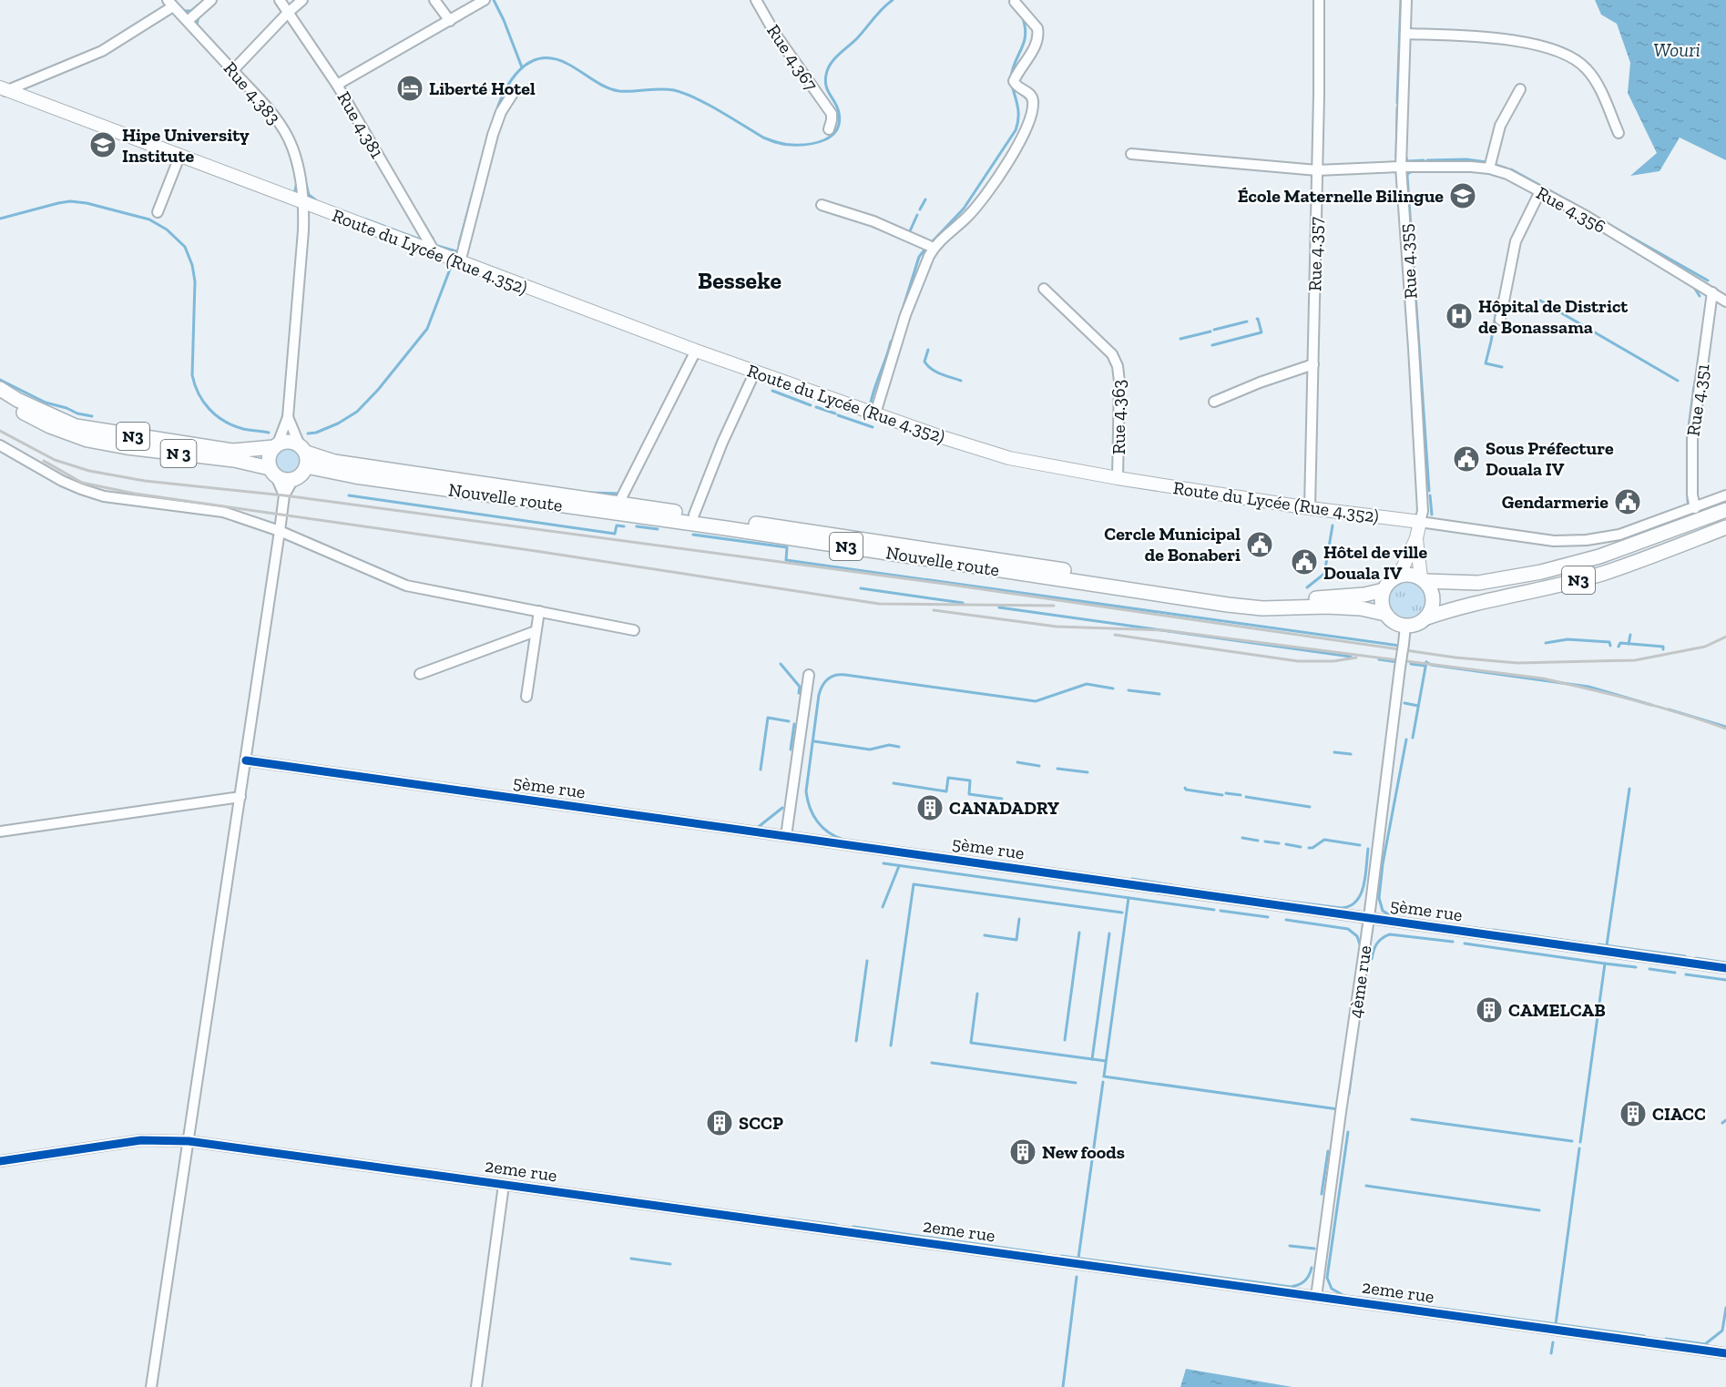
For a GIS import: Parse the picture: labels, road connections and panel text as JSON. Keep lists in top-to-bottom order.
{
  "streets": {
    "highway": ["N3", "N 3", "Nouvelle route"],
    "main road": ["Route du Lycée (Rue 4.352)"],
    "street": [
      "Rue 4.367",
      "Rue 4.383",
      "Rue 4.381",
      "Rue 4.356",
      "Rue 4.357",
      "Rue 4.355",
      "Rue 4.351",
      "Rue 4.363",
      "5ème rue",
      "4ème rue",
      "2eme rue"
    ]
  },
  "crossings": [
    ["Rue 4.383", "Route du Lycée (Rue 4.352)"],
    ["Rue 4.381", "Route du Lycée (Rue 4.352)"],
    ["Rue 4.356", "Rue 4.357"],
    ["Rue 4.356", "Rue 4.355"],
    ["Rue 4.356", "Rue 4.351"],
    ["Route du Lycée (Rue 4.352)", "Rue 4.357"],
    ["Route du Lycée (Rue 4.352)", "Rue 4.355"],
    ["Route du Lycée (Rue 4.352)", "Rue 4.351"],
    ["Route du Lycée (Rue 4.352)", "Rue 4.363"],
    ["N3", "N 3"],
    ["N3", "Nouvelle route"],
    ["N3", "4ème rue"],
    ["N 3", "Nouvelle route"],
    ["Nouvelle route", "4ème rue"],
    ["5ème rue", "4ème rue"],
    ["4ème rue", "2eme rue"]
  ],
  "districts": ["Besseke"],
  "water": ["Wouri"],
  "places": {
    "hotel": ["Liberté Hotel"],
    "school or university": ["Hipe University Institute", "École Maternelle Bilingue"],
    "hospital": ["Hôpital de District de Bonassama"],
    "public building": [
      "Sous Préfecture Douala IV",
      "Gendarmerie",
      "Cercle Municipal de Bonaberi",
      "Hôtel de ville Douala IV"
    ],
    "building": [
      "CANADADRY",
      "CAMELCAB",
      "CIACC",
      "SCCP",
      "New foods"
    ]
  }
}
